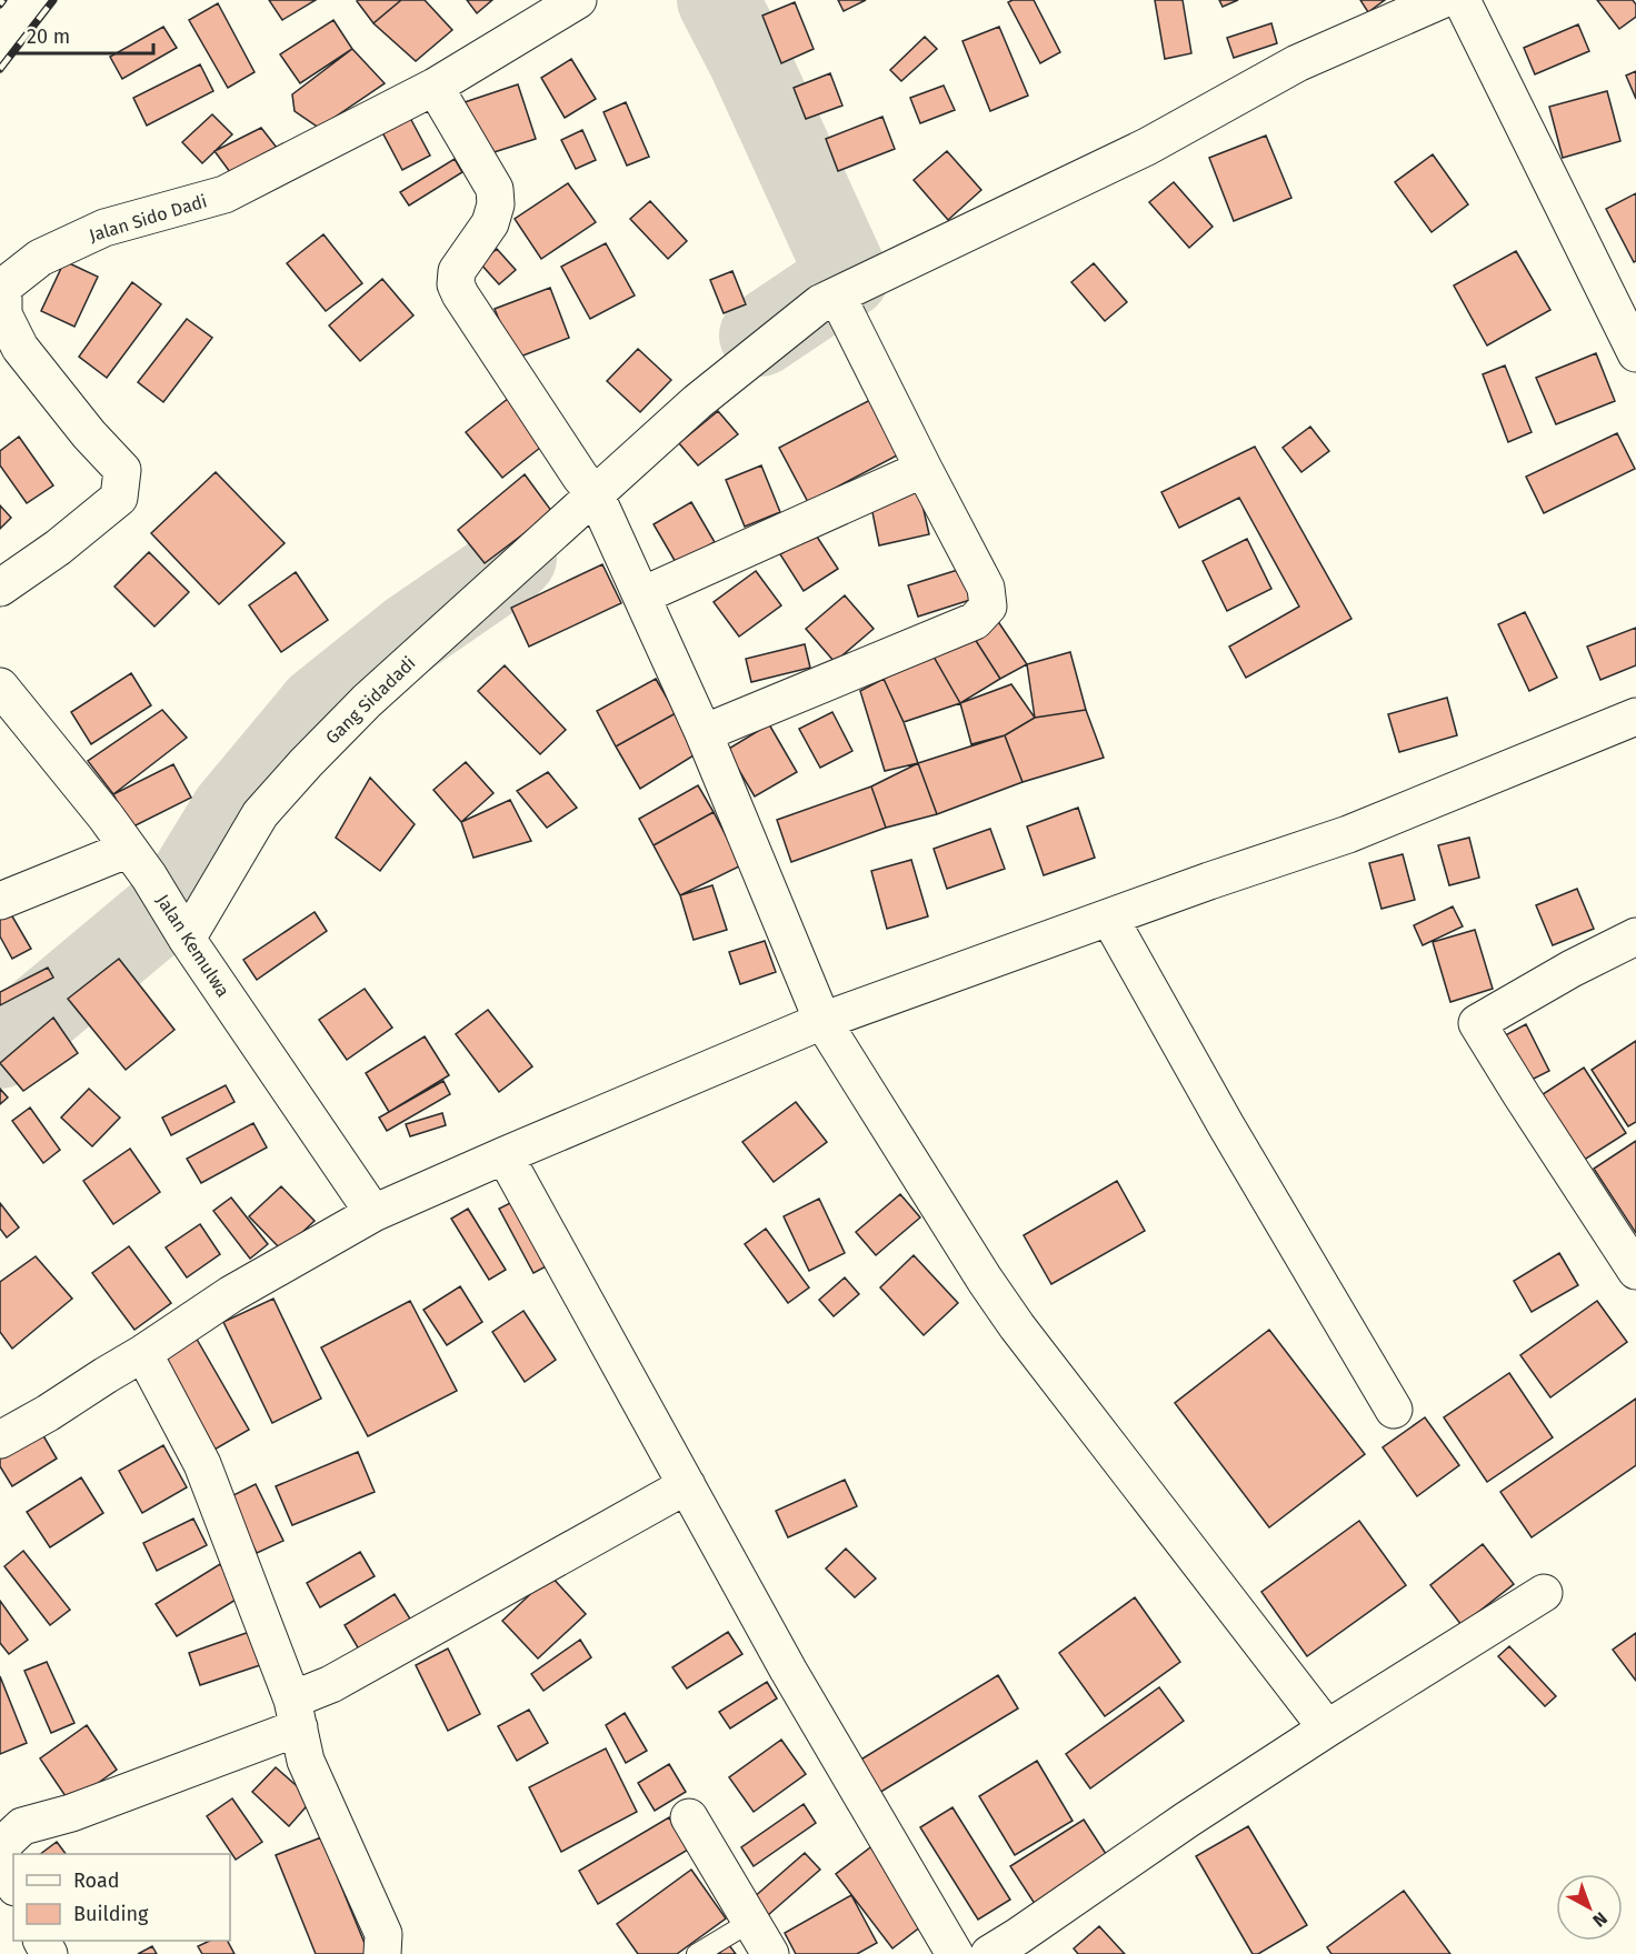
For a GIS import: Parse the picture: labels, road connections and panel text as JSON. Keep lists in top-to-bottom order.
{
  "streets": {
    "street": ["Jalan Sido Dadi", "Gang Sidadadi", "Jalan Kemulwa"]
  },
  "crossings": [
    ["Gang Sidadadi", "Jalan Kemulwa"]
  ],
  "legend": ["Road", "Building"],
  "scale_bar": "20 m",
  "north": "bottom right"
}
